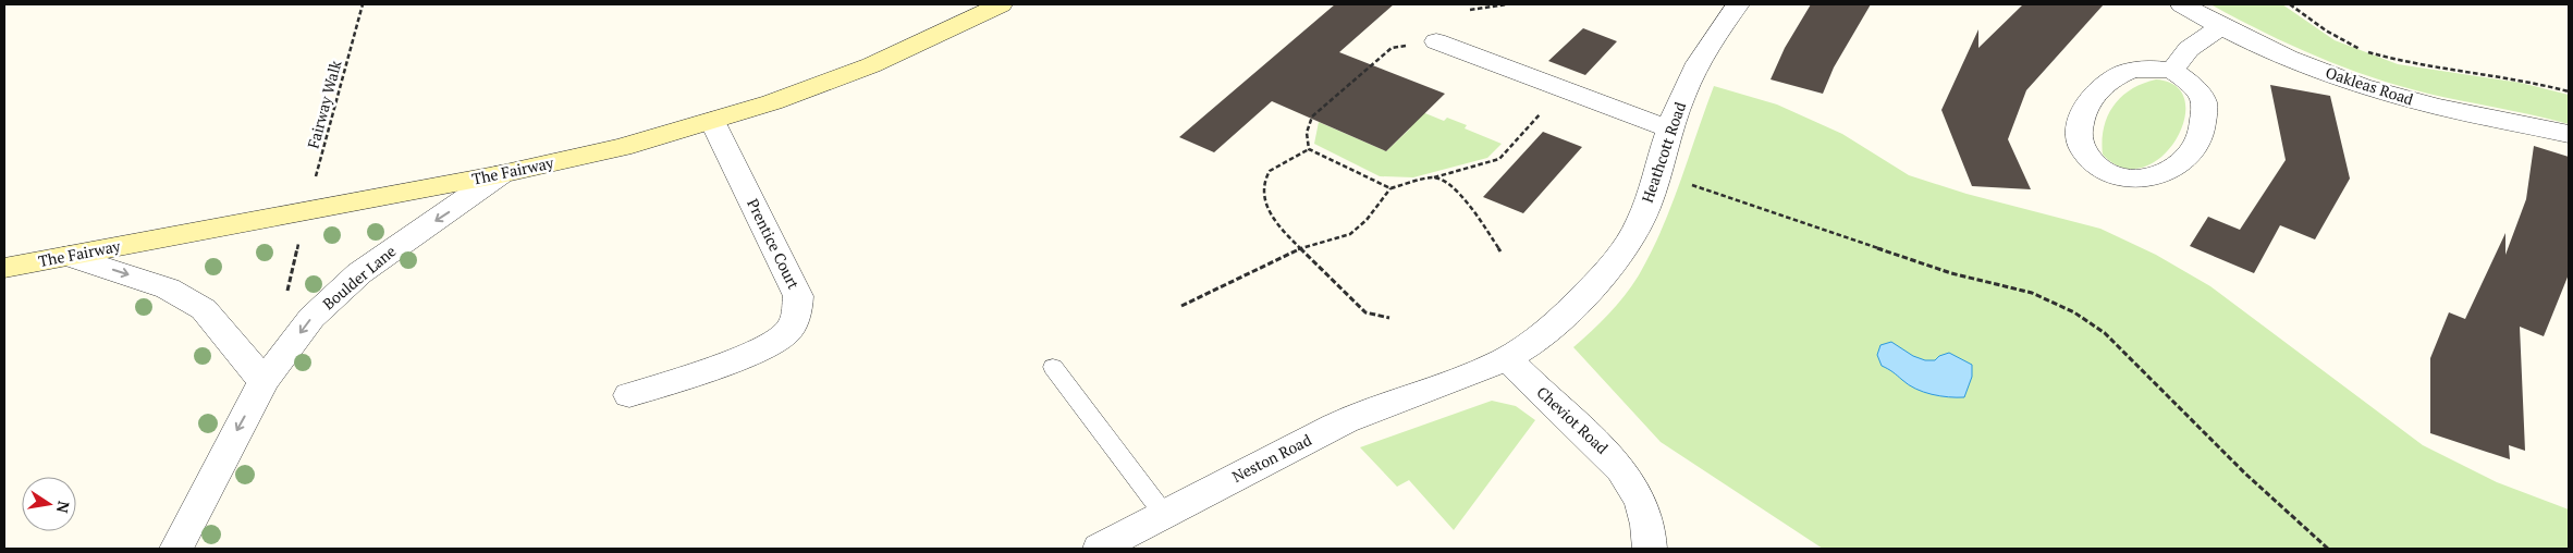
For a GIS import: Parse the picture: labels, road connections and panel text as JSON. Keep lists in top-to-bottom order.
{
  "streets": {
    "street": [
      "Oakleas Road",
      "Heathcott Road",
      "The Fairway",
      "Prentice Court",
      "Boulder Lane",
      "Cheviot Road",
      "Neston Road"
    ],
    "path": ["Fairway Walk"]
  },
  "crossings": [
    ["Fairway Walk", "The Fairway"],
    ["Heathcott Road", "Cheviot Road"],
    ["Heathcott Road", "Neston Road"],
    ["The Fairway", "Prentice Court"],
    ["The Fairway", "Boulder Lane"]
  ],
  "one_way": ["Boulder Lane"],
  "north": "right"
}
